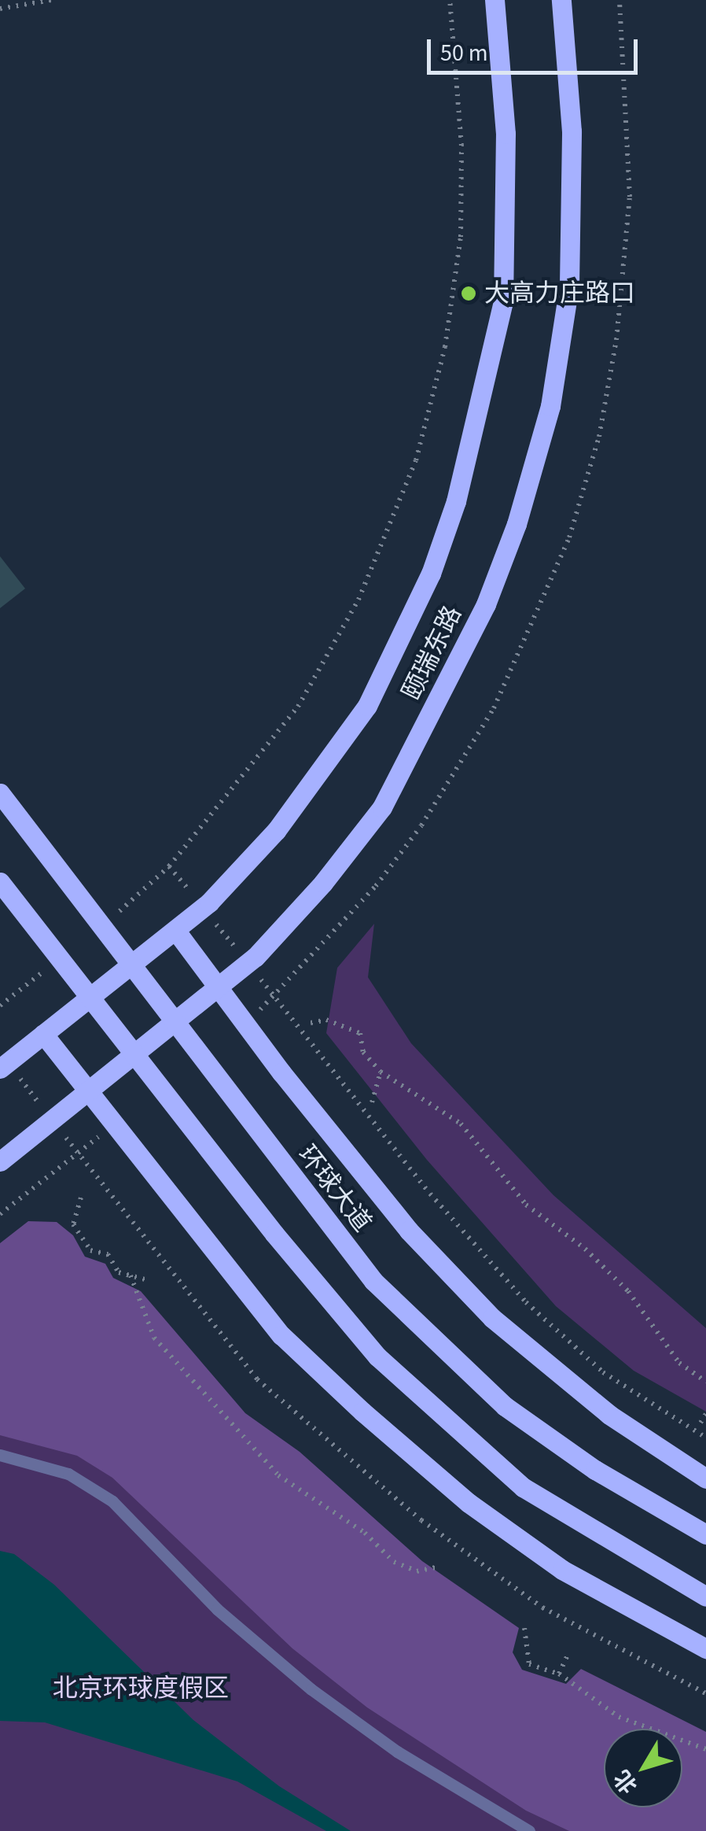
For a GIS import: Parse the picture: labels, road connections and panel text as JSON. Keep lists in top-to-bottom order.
{
  "streets": {
    "main road": ["颐瑞东路", "环球大道"]
  },
  "parks": ["北京环球度假区"],
  "places": ["大高力庄路口"],
  "scale_bar": "50 m",
  "north": "bottom left"
}
